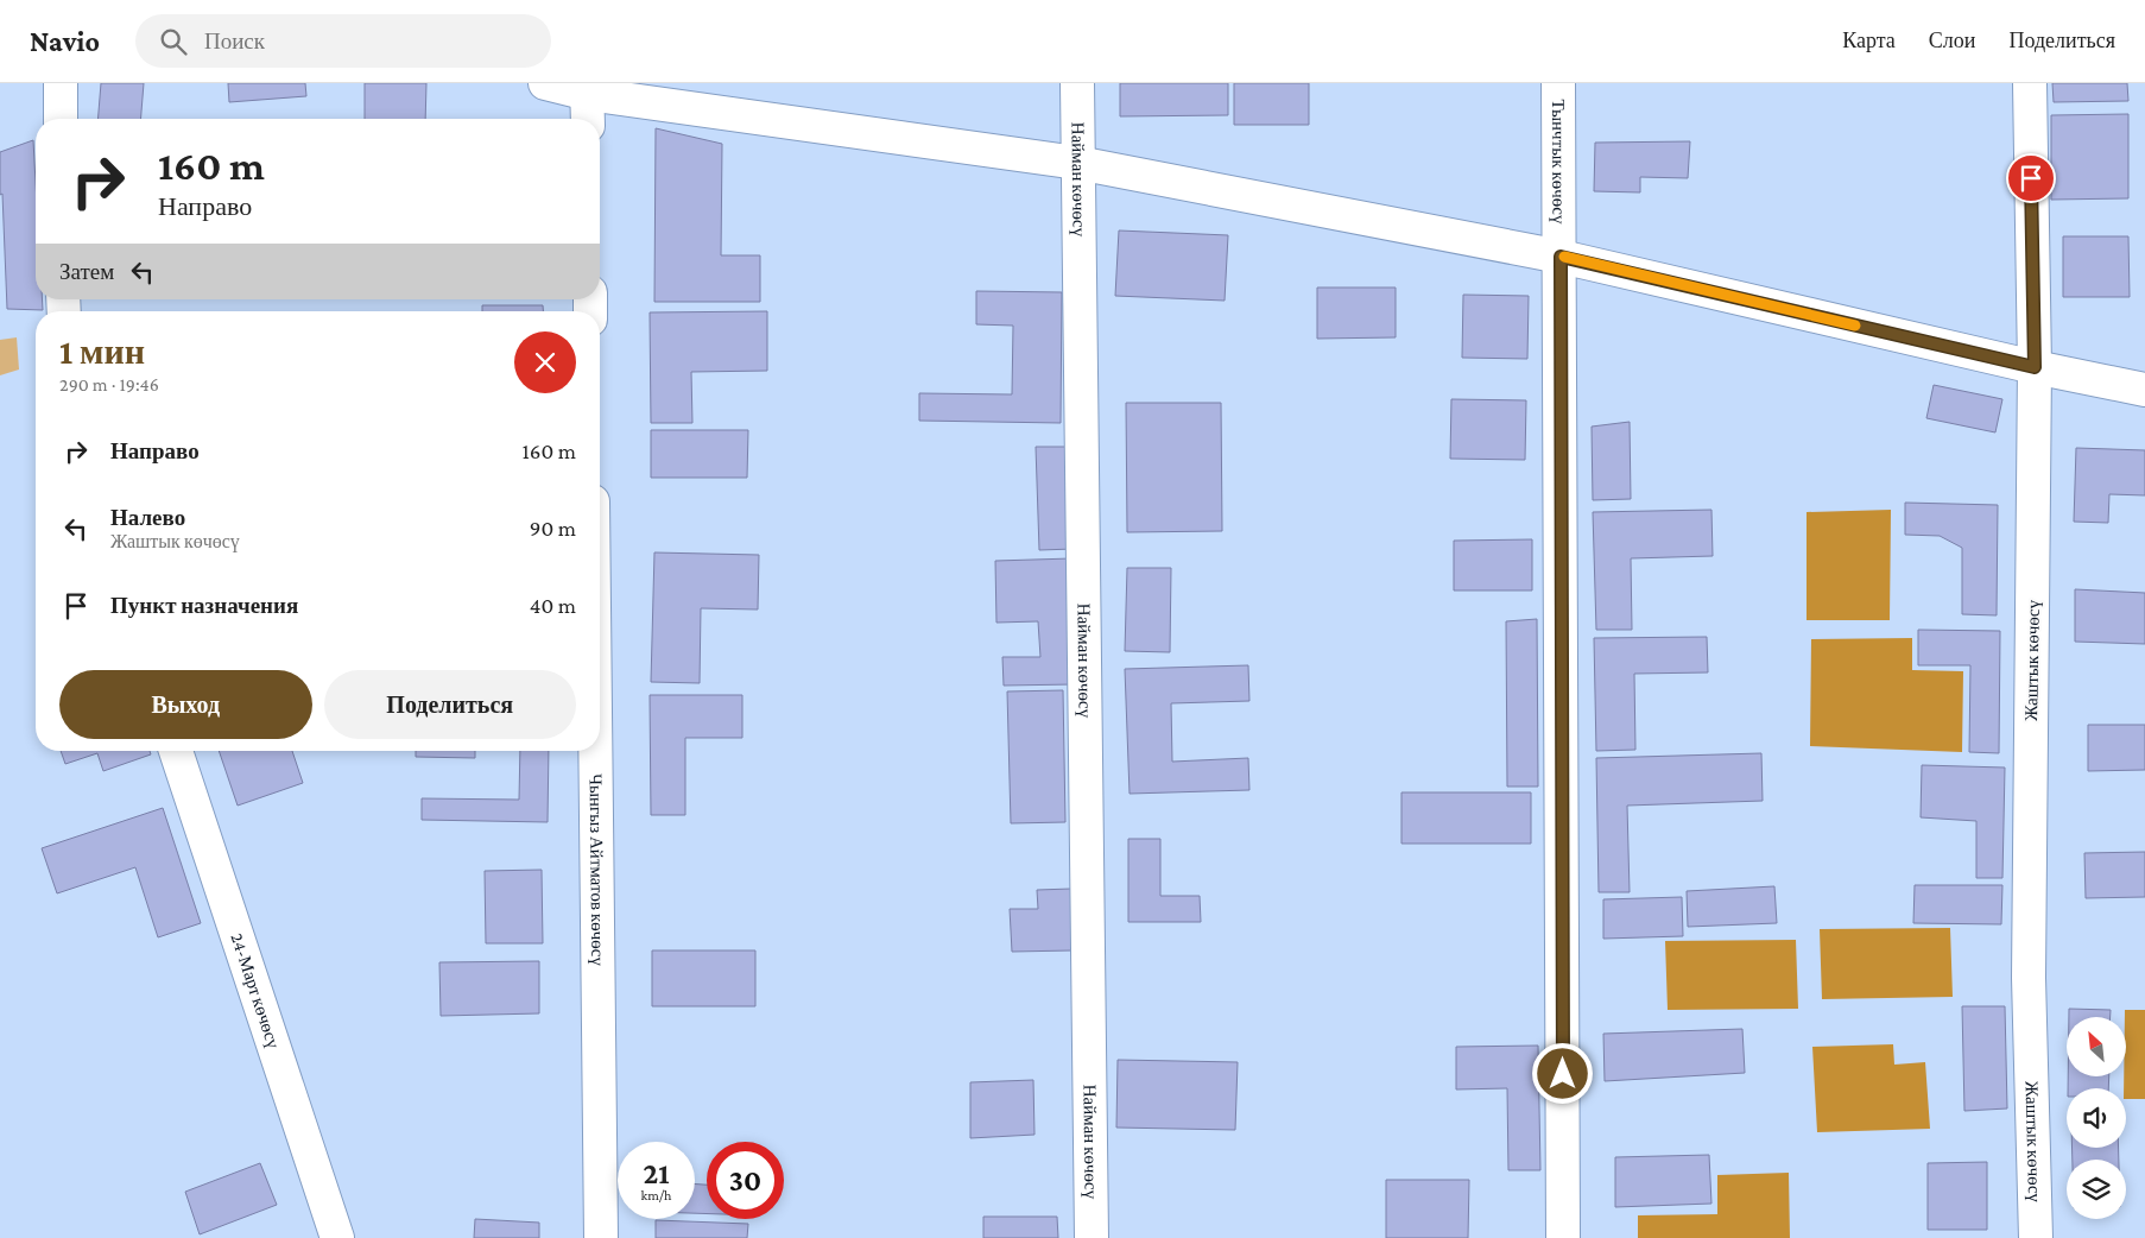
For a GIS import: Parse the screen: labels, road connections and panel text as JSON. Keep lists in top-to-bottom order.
{
  "streets": {
    "street": [
      "Тынчтык көчөсү",
      "Найман көчөсү",
      "Жаштык көчөсү",
      "Чынгыз Айтматов көчөсү",
      "24-Март көчөсү"
    ]
  },
  "north": "top left",
  "page": {
    "header": "Navio",
    "search": "Поиск",
    "nav": ["Карта", "Слои", "Поделиться"],
    "turn": ["160 m", "Направо"],
    "then": "Затем",
    "heading": ["1 мин", "290 m · 19:46"],
    "list": [
      {
        "name": "Направо",
        "value": "160 m"
      },
      {
        "name": "Налево",
        "note": "Жаштык көчөсү",
        "value": "90 m"
      },
      {
        "name": "Пункт назначения",
        "value": "40 m"
      }
    ],
    "buttons": ["Выход", "Поделиться"],
    "speed": "21 km/h",
    "limit": "30"
  }
}
